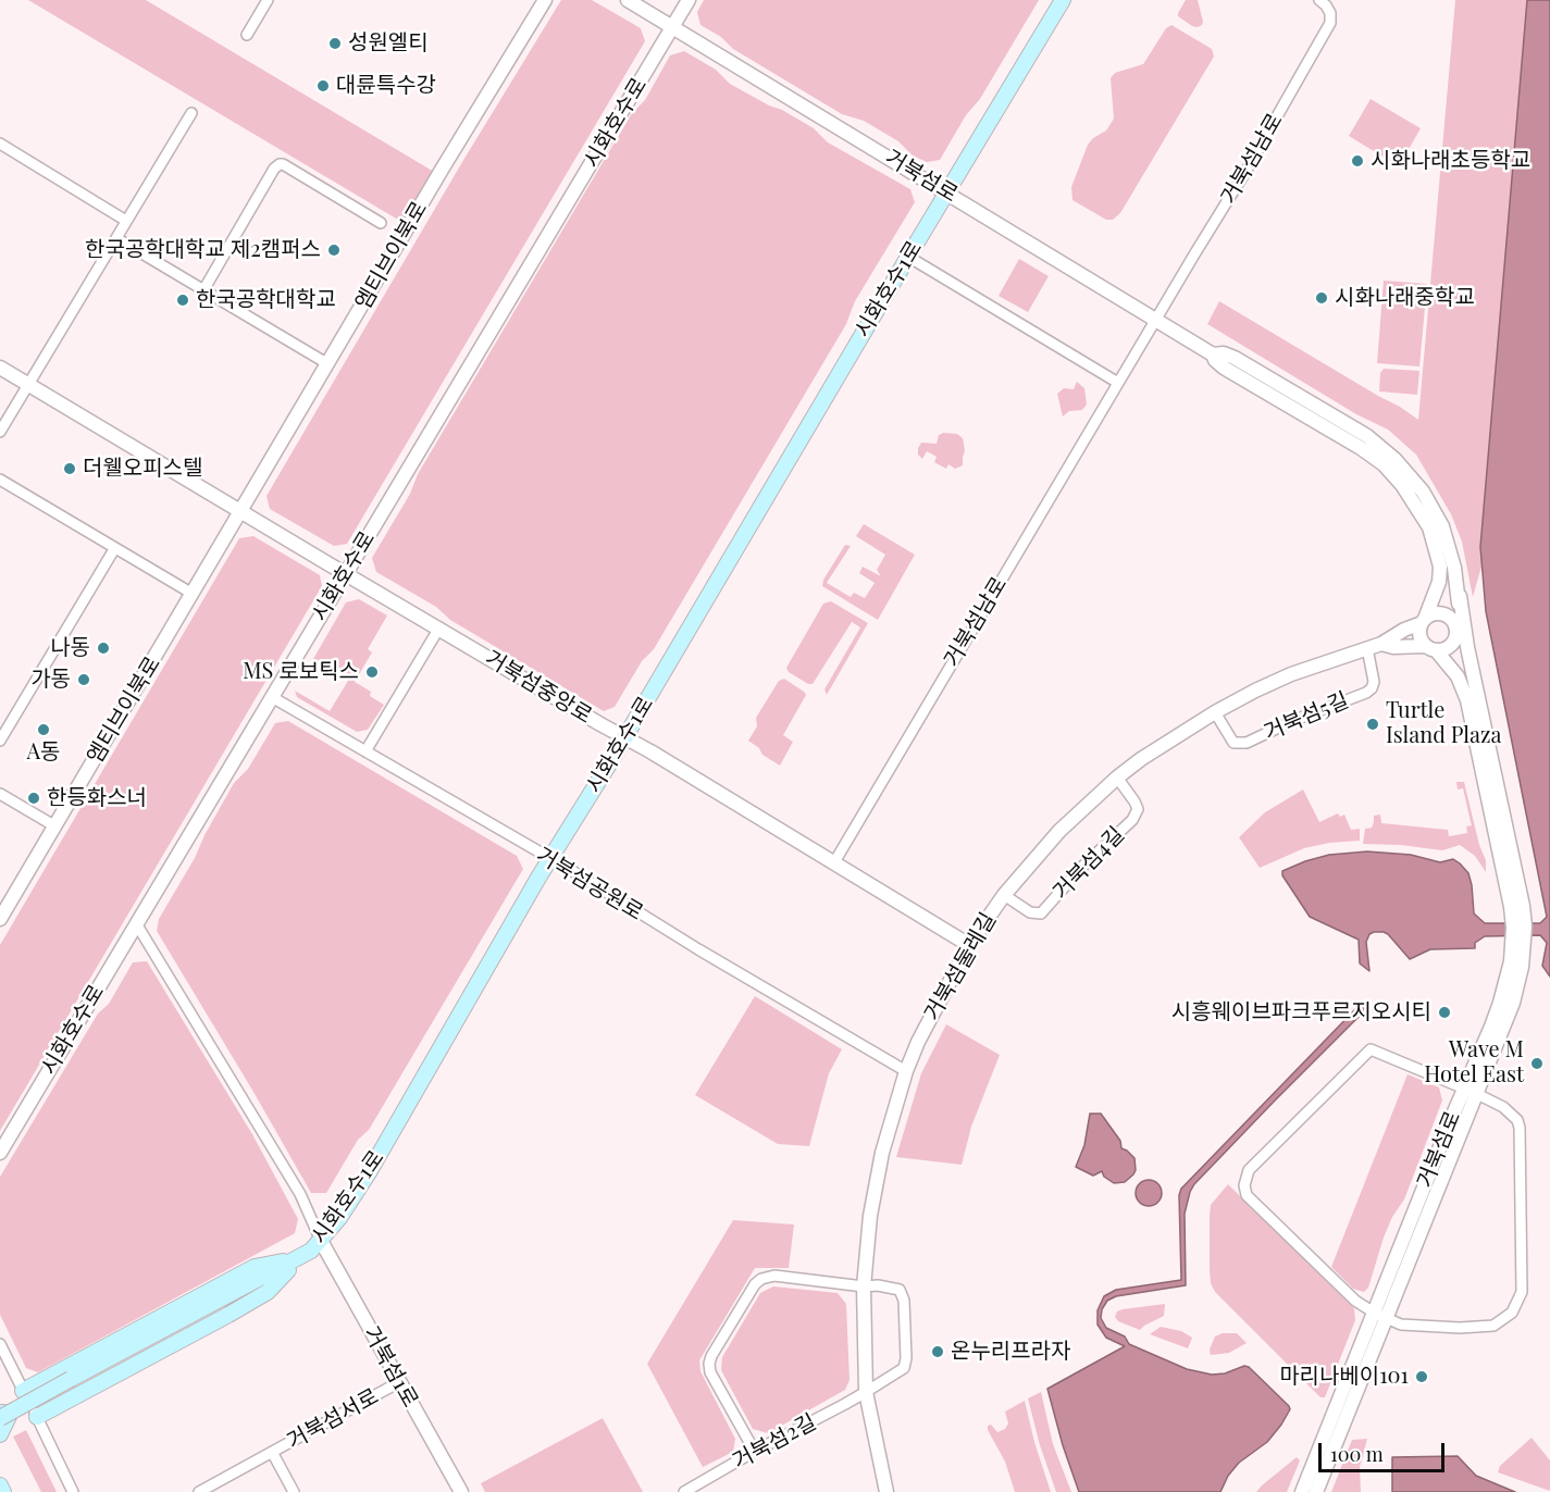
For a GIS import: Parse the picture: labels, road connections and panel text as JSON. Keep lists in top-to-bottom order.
{
  "streets": {
    "main road": ["시화호수1로"],
    "street": [
      "시화호수로",
      "거북섬남로",
      "거북섬로",
      "엠티브이북로",
      "거북섬중앙로",
      "거북섬5길",
      "거북섬4길",
      "거북섬공원로",
      "거북섬둘레길",
      "거북섬1로",
      "거북섬서로",
      "거북섬2길"
    ]
  },
  "crossings": [
    ["시화호수로", "거북섬로"],
    ["시화호수로", "거북섬중앙로"],
    ["시화호수로", "거북섬공원로"],
    ["거북섬남로", "거북섬로"],
    ["거북섬남로", "거북섬중앙로"],
    ["거북섬로", "시화호수1로"],
    ["엠티브이북로", "거북섬중앙로"],
    ["시화호수1로", "거북섬중앙로"],
    ["시화호수1로", "거북섬공원로"],
    ["시화호수1로", "거북섬1로"],
    ["거북섬중앙로", "거북섬둘레길"],
    ["거북섬5길", "거북섬둘레길"],
    ["거북섬4길", "거북섬둘레길"],
    ["거북섬공원로", "거북섬둘레길"],
    ["거북섬둘레길", "거북섬2길"],
    ["거북섬1로", "거북섬서로"]
  ],
  "places": [
    "성원엘티",
    "대륜특수강",
    "시화나래초등학교",
    "한국공학대학교 제2캠퍼스",
    "시화나래중학교",
    "한국공학대학교",
    "더웰오피스텔",
    "나동",
    "MS 로보틱스",
    "가동",
    "Turtle Island Plaza",
    "A동",
    "한등화스너",
    "시흥웨이브파크푸르지오시티",
    "Wave M Hotel East",
    "온누리프라자",
    "마리나베이101"
  ],
  "scale_bar": "100 m"
}
